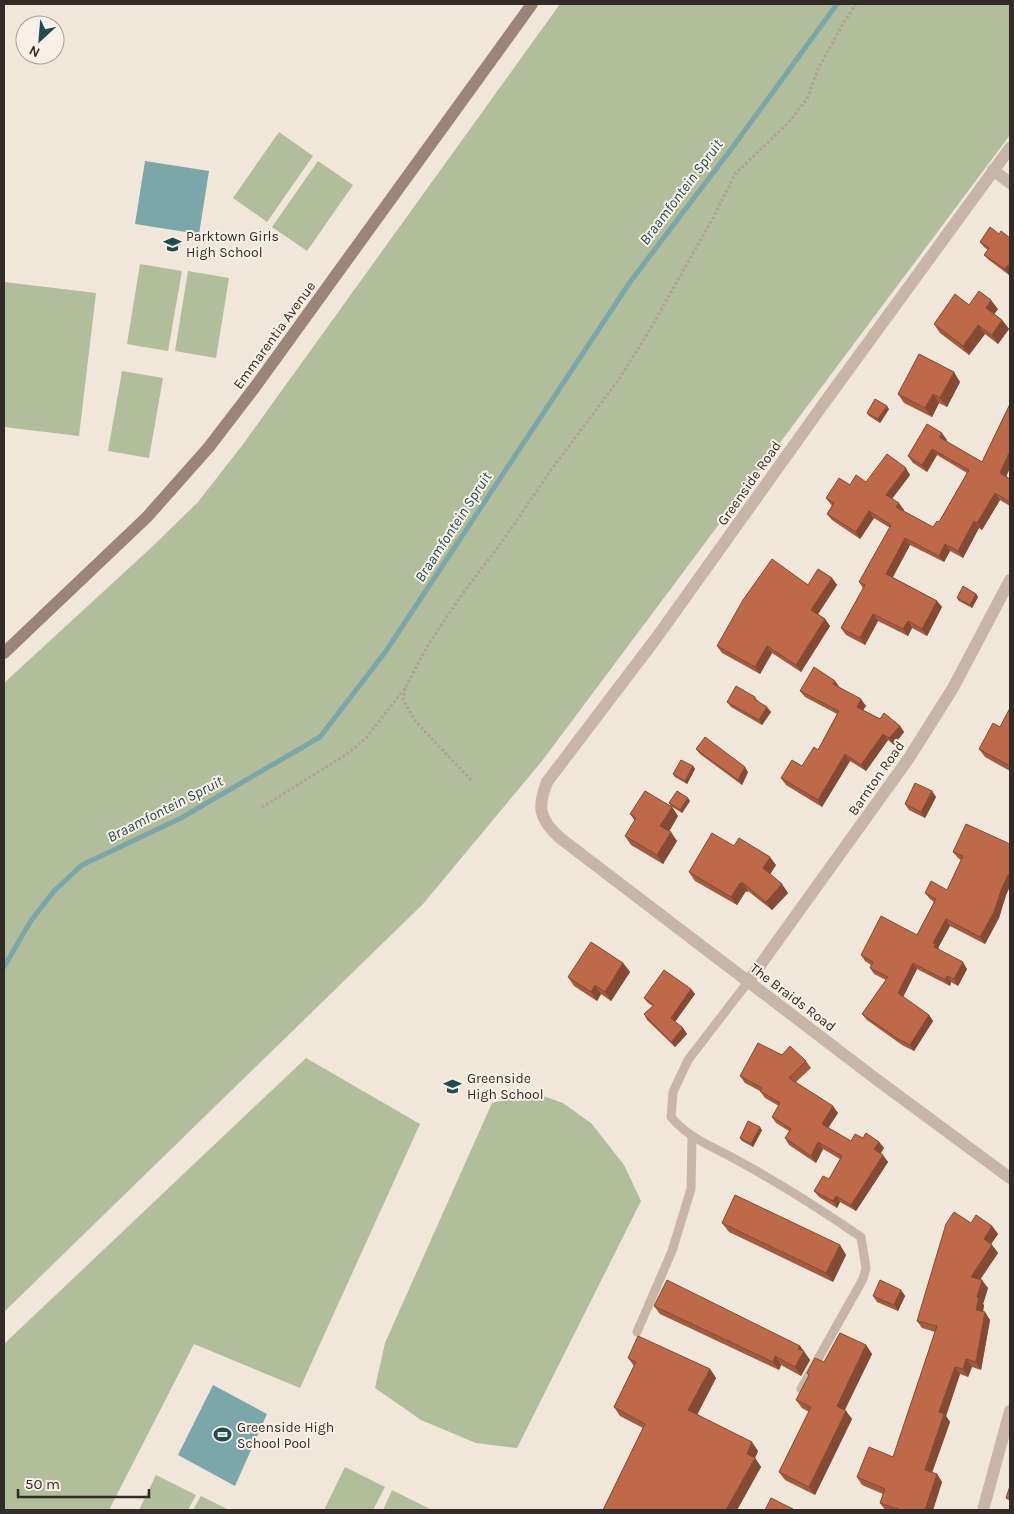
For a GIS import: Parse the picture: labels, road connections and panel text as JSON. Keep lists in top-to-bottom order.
{
  "streets": {
    "street": [
      "Emmarentia Avenue",
      "Greenside Road",
      "Barnton Road",
      "The Braids Road"
    ]
  },
  "crossings": [
    ["Greenside Road", "The Braids Road"],
    ["Barnton Road", "The Braids Road"]
  ],
  "water": ["Braamfontein Spruit"],
  "places": {
    "school or university": ["Parktown Girls High School", "Greenside High School"],
    "sports": ["Greenside High School Pool"]
  },
  "scale_bar": "50 m",
  "north": "bottom left"
}
